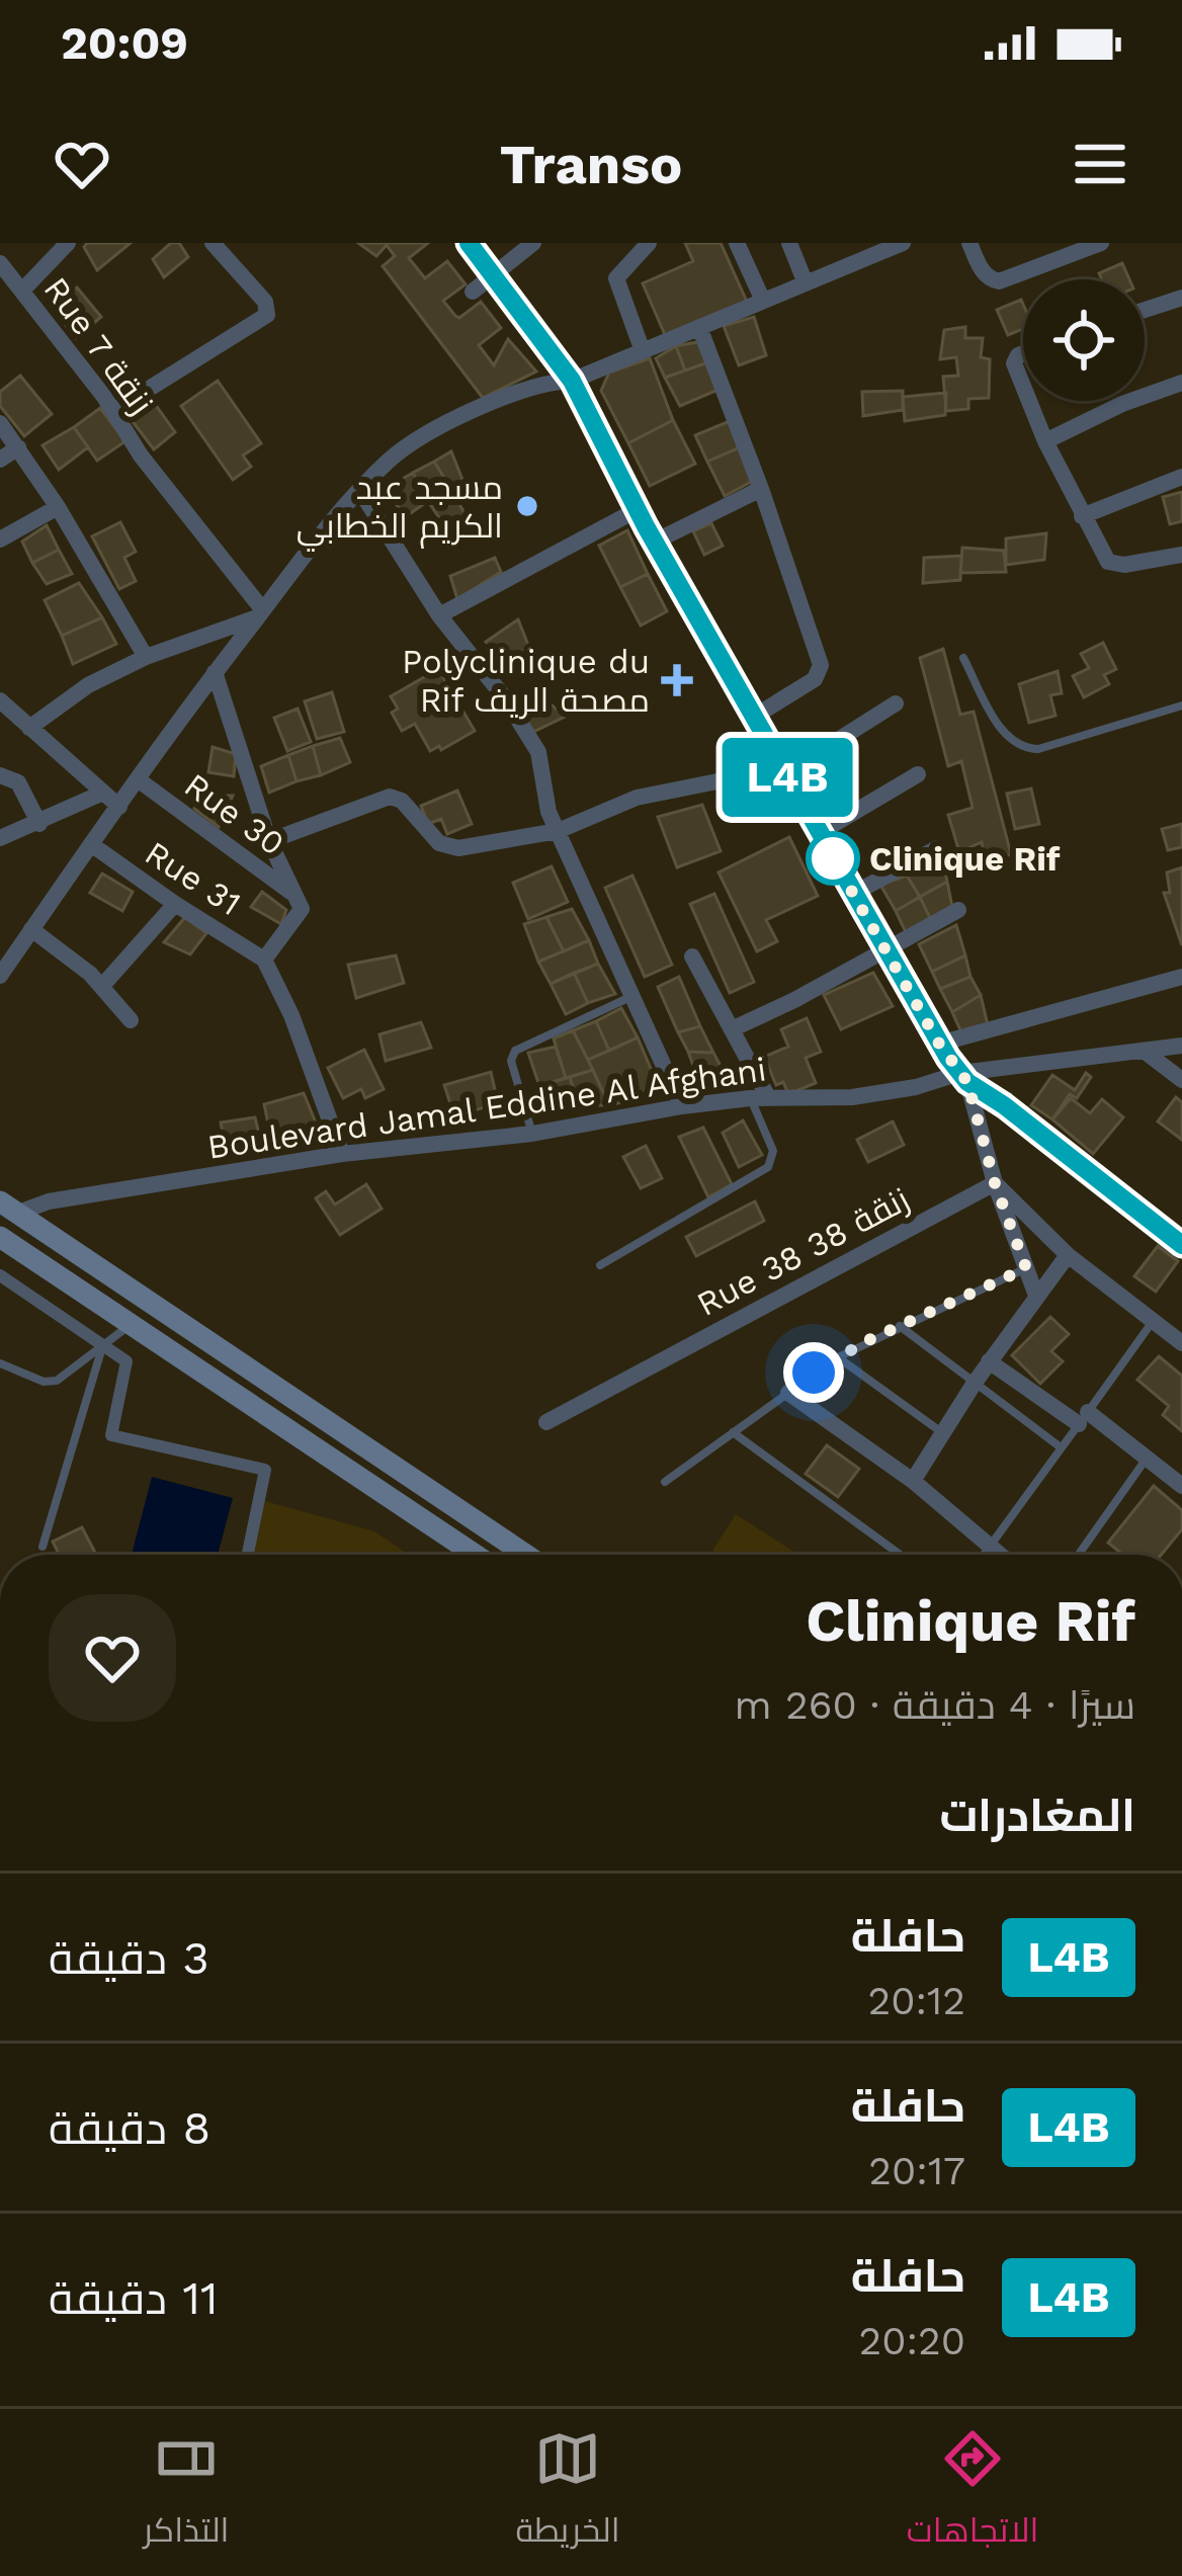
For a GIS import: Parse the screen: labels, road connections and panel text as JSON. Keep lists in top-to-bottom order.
{
  "streets": {
    "street": [
      "Rue 7 زنقة",
      "Rue 30",
      "Rue 31",
      "Boulevard Jamal Eddine Al Afghani",
      "Rue 38 زنقة 38"
    ]
  },
  "places": {
    "other": ["مسجد عبد الكريم الخطابي", "Clinique Rif"],
    "health": ["Polyclinique du Rif مصحة الريف"]
  },
  "lines": ["bus line L4B"],
  "page": {
    "status": "20:09",
    "header": "Transo",
    "on_map": "L4B",
    "heading": [
      ["Clinique Rif", "سيرًا · 4 دقيقة · 260 m"],
      "المغادرات"
    ],
    "list": [
      {
        "mark": "L4B",
        "name": "حافلة",
        "note": "20:12",
        "value": "3 دقيقة"
      },
      {
        "mark": "L4B",
        "name": "حافلة",
        "note": "20:17",
        "value": "8 دقيقة"
      },
      {
        "mark": "L4B",
        "name": "حافلة",
        "note": "20:20",
        "value": "11 دقيقة"
      }
    ],
    "tabs": ["الاتجاهات", "الخريطة", "التذاكر"]
  }
}
